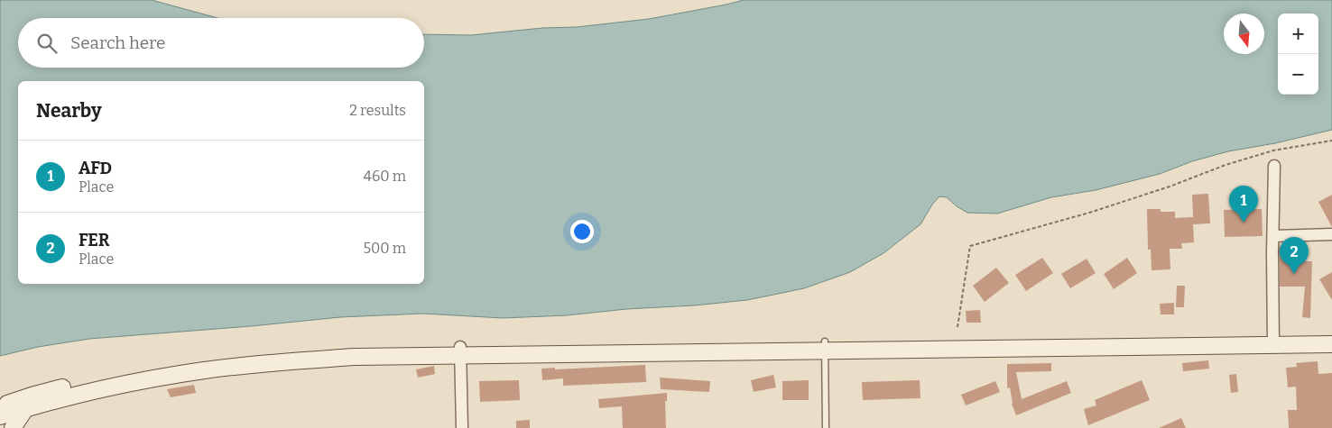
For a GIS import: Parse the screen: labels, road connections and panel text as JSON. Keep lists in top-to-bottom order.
{
  "north": "bottom",
  "page": {
    "map_buttons": ["+", "−"],
    "search": "Search here",
    "heading": ["Nearby", "2 results"],
    "list": [
      {
        "mark": "1",
        "name": "AFD",
        "note": "Place",
        "value": "460 m"
      },
      {
        "mark": "2",
        "name": "FER",
        "note": "Place",
        "value": "500 m"
      }
    ],
    "pins": ["1", "2"]
  }
}
